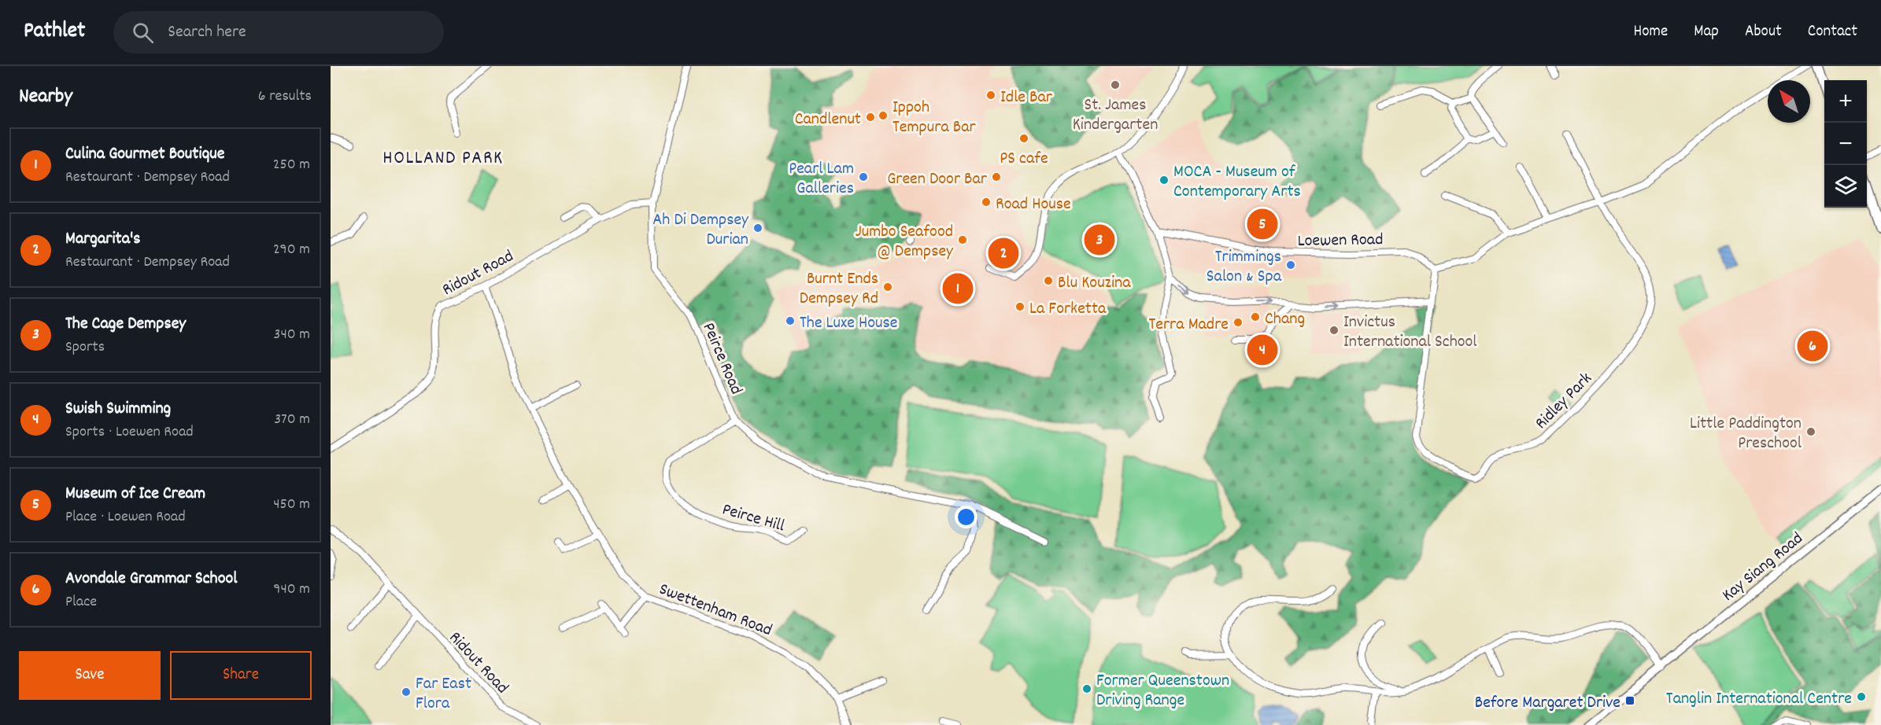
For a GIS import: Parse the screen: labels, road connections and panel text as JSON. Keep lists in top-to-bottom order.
{
  "streets": {
    "street": [
      "Loewen Road",
      "Ridout Road",
      "Peirce Road",
      "Ridley Park",
      "Peirce Hill",
      "Kay Siang Road",
      "Swettenham Road"
    ]
  },
  "crossings": [
    ["Loewen Road", "Ridley Park"],
    ["Ridout Road", "Peirce Road"],
    ["Ridout Road", "Swettenham Road"],
    ["Peirce Road", "Peirce Hill"]
  ],
  "districts": ["HOLLAND PARK"],
  "places": {
    "other": [
      "St. James Kindergarten",
      "Idle Bar",
      "Ippoh Tempura Bar",
      "Candlenut",
      "PS cafe",
      "Pearl Lam Galleries",
      "Green Door Bar",
      "MOCA - Museum of Contemporary Arts",
      "Road House",
      "Ah Di Dempsey Durian",
      "Jumbo Seafood @ Dempsey",
      "Trimmings Salon & Spa",
      "Blu Kouzina",
      "Burnt Ends Dempsey Rd",
      "La Forketta",
      "Chang",
      "The Luxe House",
      "Terra Madre",
      "Invictus International School",
      "Little Paddington Preschool",
      "Former Queenstown Driving Range",
      "Far East Flora",
      "Tanglin International Centre"
    ],
    "transit": ["Before Margaret Drive"]
  },
  "north": "top left",
  "page": {
    "header": "Pathlet",
    "search": "Search here",
    "nav": [
      "Home",
      "Map",
      "About",
      "Contact"
    ],
    "heading": ["Nearby", "6 results"],
    "map_buttons": ["+", "−"],
    "list": [
      {
        "mark": "1",
        "name": "Culina Gourmet Boutique",
        "note": "Restaurant · Dempsey Road",
        "value": "250 m"
      },
      {
        "mark": "2",
        "name": "Margarita's",
        "note": "Restaurant · Dempsey Road",
        "value": "290 m"
      },
      {
        "mark": "3",
        "name": "The Cage Dempsey",
        "note": "Sports",
        "value": "340 m"
      },
      {
        "mark": "4",
        "name": "Swish Swimming",
        "note": "Sports · Loewen Road",
        "value": "370 m"
      },
      {
        "mark": "5",
        "name": "Museum of Ice Cream",
        "note": "Place · Loewen Road",
        "value": "450 m"
      },
      {
        "mark": "6",
        "name": "Avondale Grammar School",
        "note": "Place",
        "value": "940 m"
      }
    ],
    "pins": [
      "5",
      "3",
      "2",
      "1",
      "6",
      "4"
    ],
    "buttons": ["Save", "Share"]
  }
}
